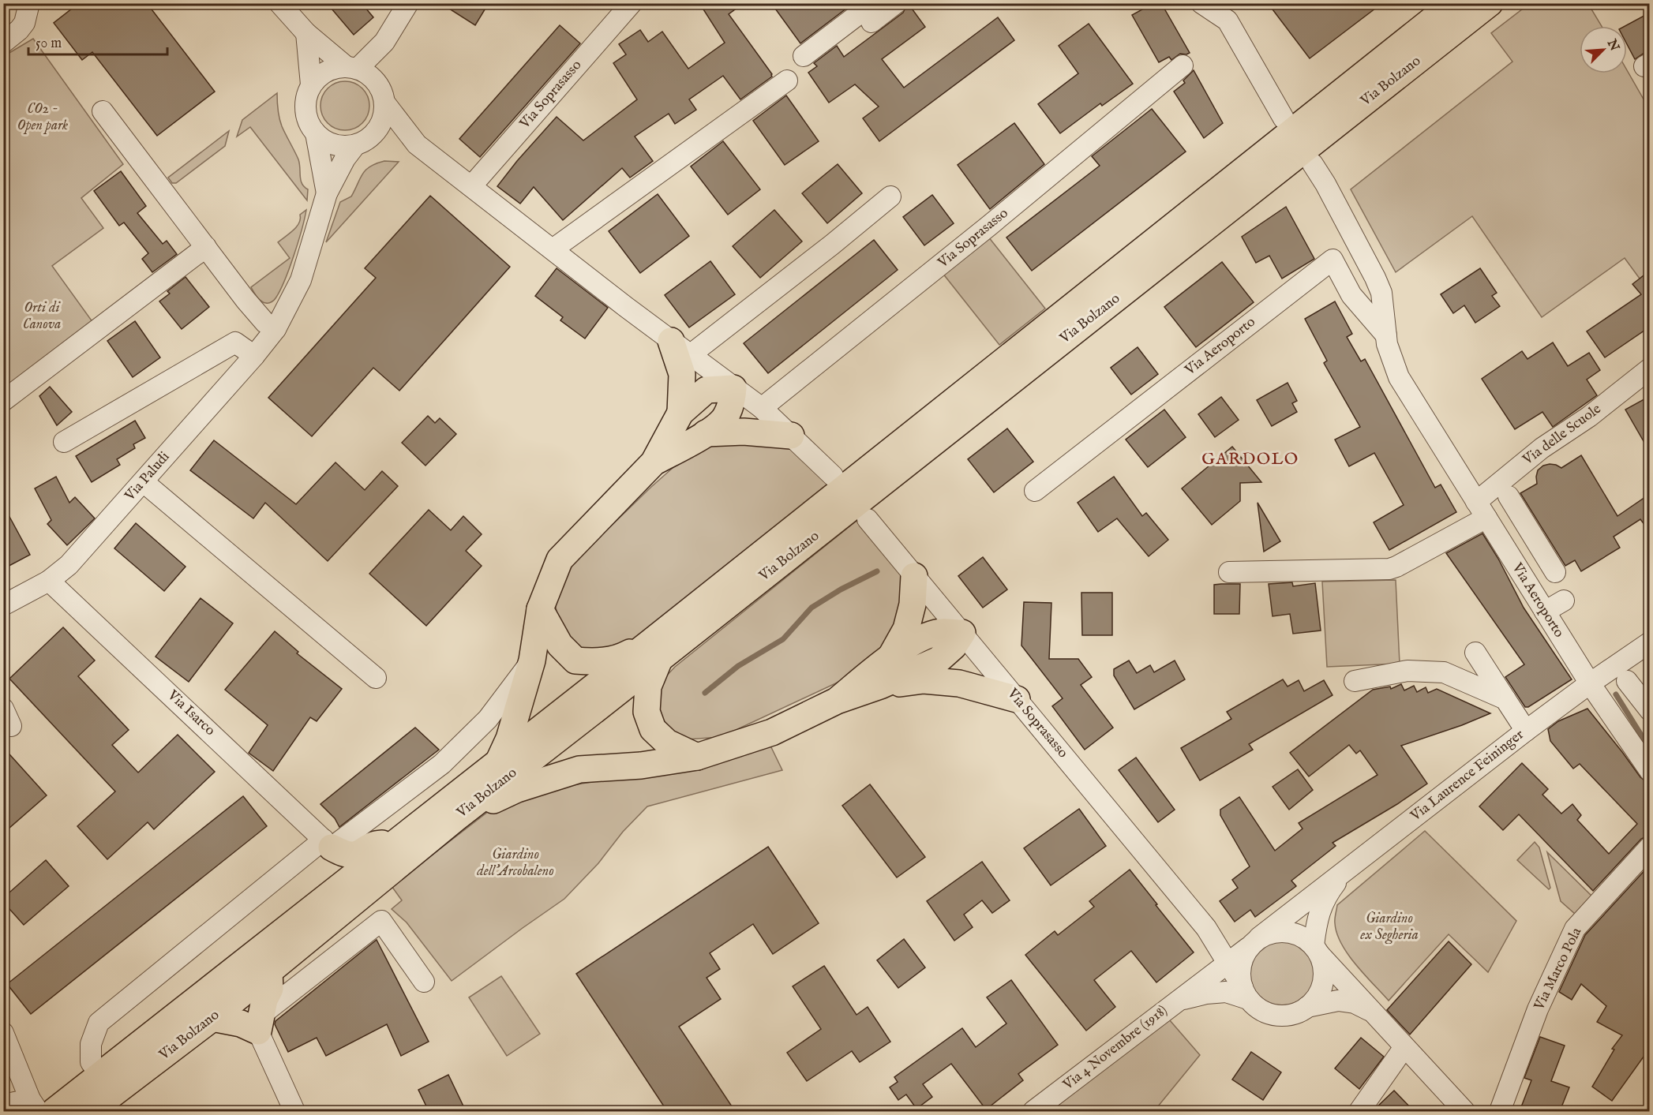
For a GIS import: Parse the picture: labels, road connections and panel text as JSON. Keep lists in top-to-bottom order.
{
  "streets": {
    "main road": ["Via Bolzano"],
    "street": [
      "Via Soprasasso",
      "Via Aeroporto",
      "Via delle Scuole",
      "Via Paludi",
      "Via Isarco",
      "Via Laurence Feininger",
      "Via Marco Pola",
      "Via 4 Novembre (1918)"
    ]
  },
  "crossings": [
    ["Via Soprasasso", "Via Laurence Feininger"],
    ["Via Soprasasso", "Via 4 Novembre (1918)"],
    ["Via Aeroporto", "Via delle Scuole"],
    ["Via Aeroporto", "Via Laurence Feininger"],
    ["Via Paludi", "Via Isarco"],
    ["Via Laurence Feininger", "Via 4 Novembre (1918)"]
  ],
  "districts": ["GARDOLO"],
  "parks": [
    "CO2 - Open park",
    "Orti di Canova",
    "Giardino dell'Arcobaleno",
    "Giardino ex Segheria"
  ],
  "scale_bar": "50 m",
  "north": "top right"
}
